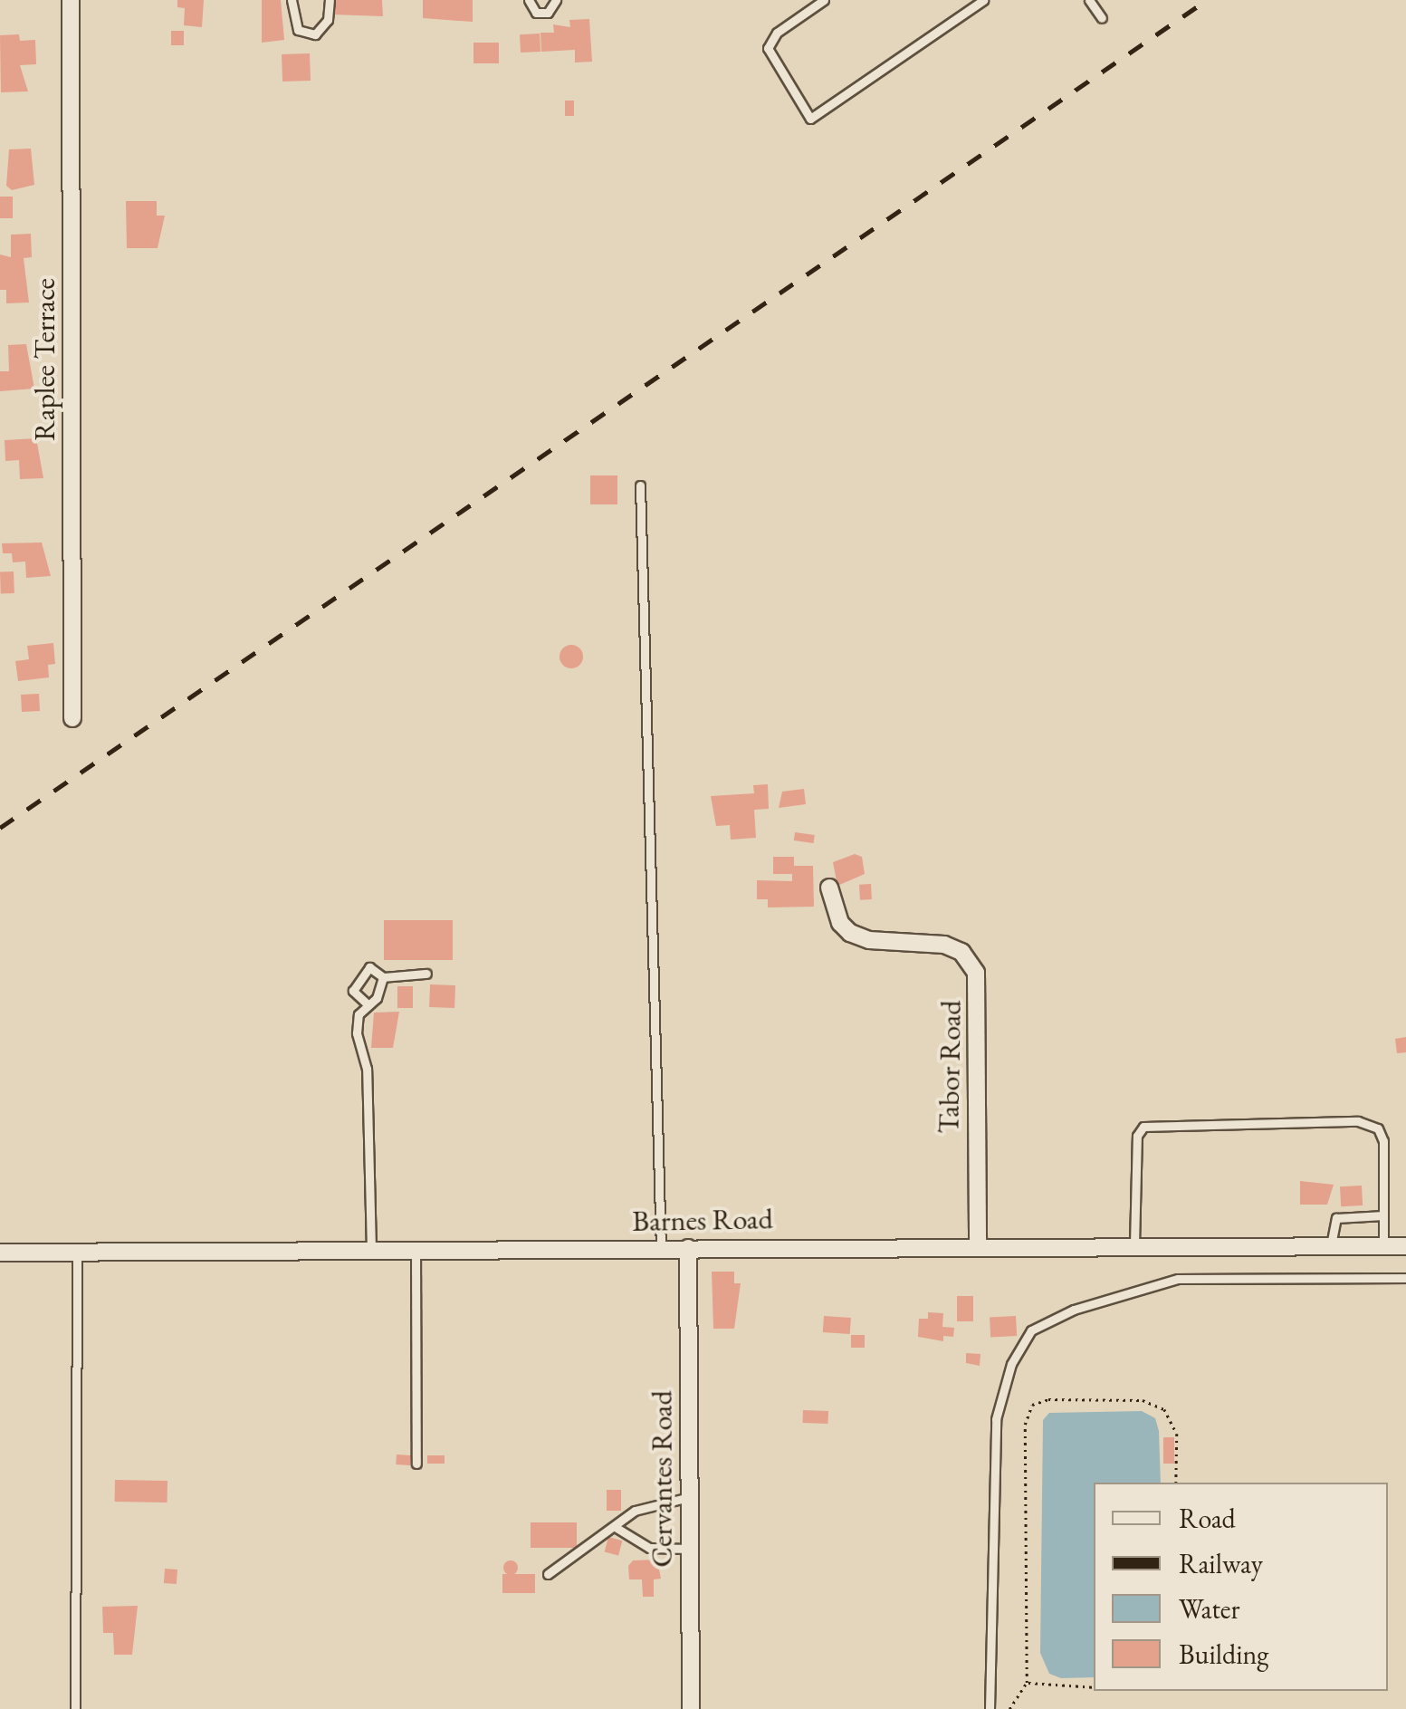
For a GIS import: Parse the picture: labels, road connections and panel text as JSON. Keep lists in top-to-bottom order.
{
  "streets": {
    "street": [
      "Raplee Terrace",
      "Tabor Road",
      "Barnes Road",
      "Cervantes Road"
    ]
  },
  "crossings": [
    ["Tabor Road", "Barnes Road"],
    ["Barnes Road", "Cervantes Road"]
  ],
  "legend": [
    "Road",
    "Railway",
    "Water",
    "Building"
  ]
}
